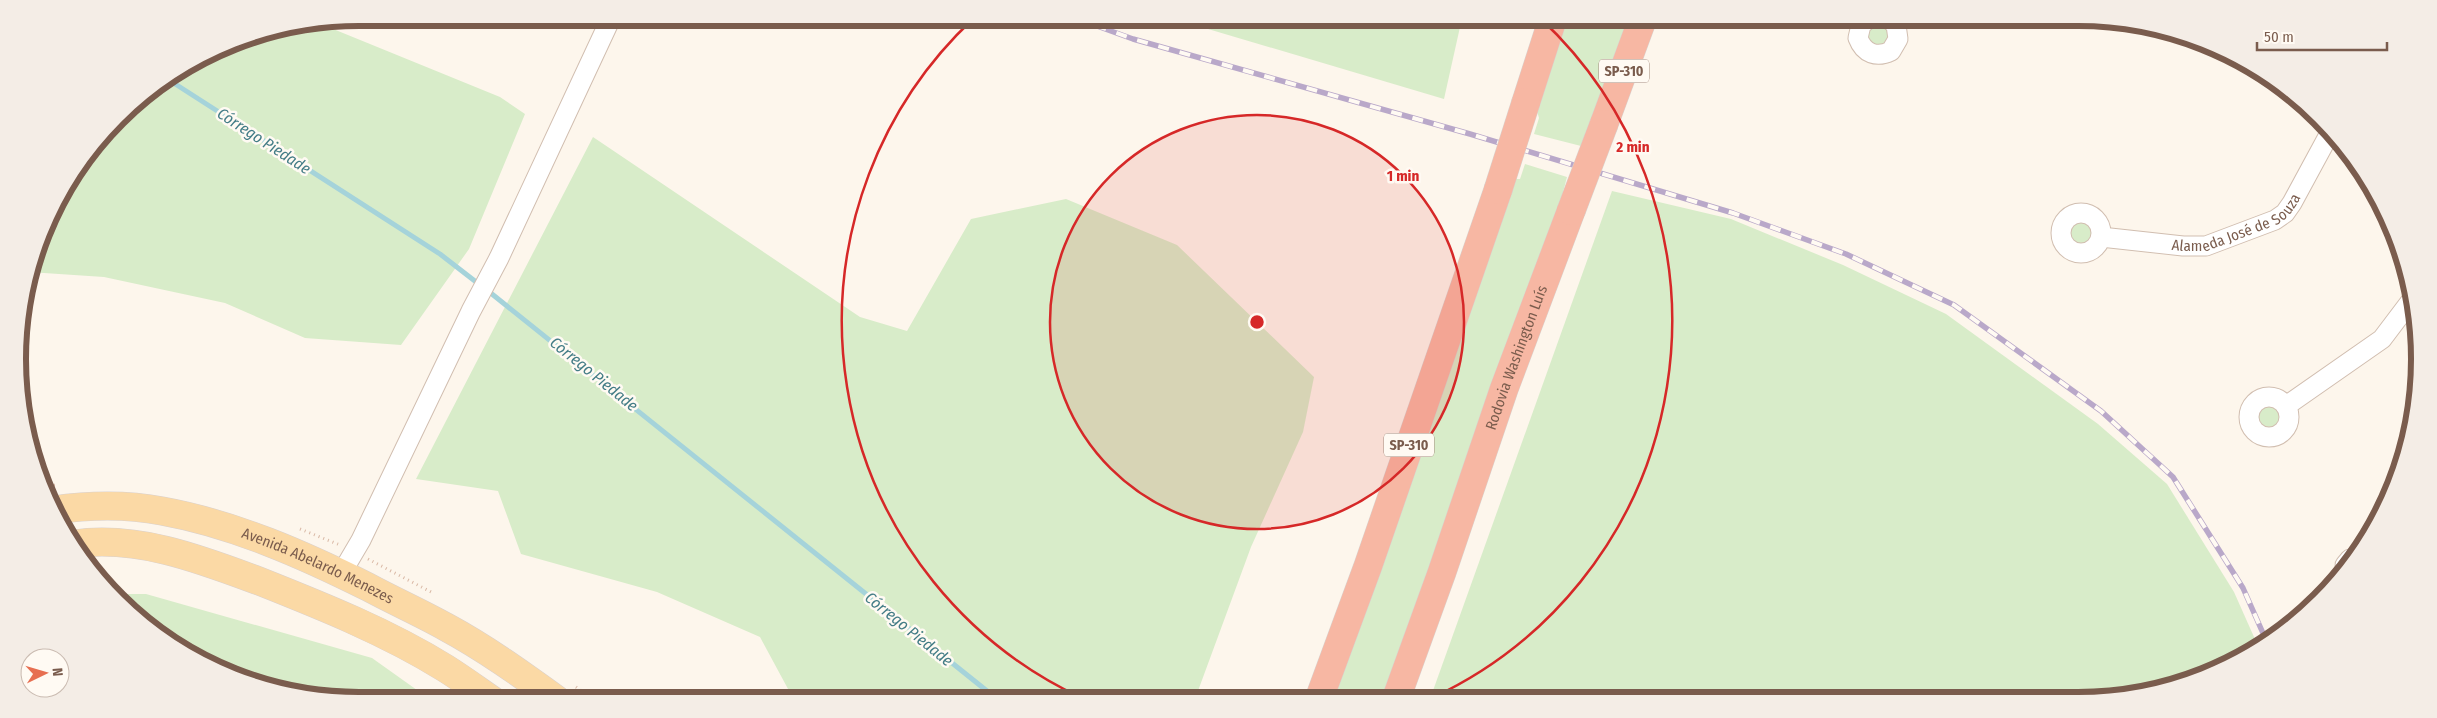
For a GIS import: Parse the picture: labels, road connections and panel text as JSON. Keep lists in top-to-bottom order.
{
  "streets": {
    "highway": ["SP-310", "Rodovia Washington Luís"],
    "main road": ["Avenida Abelardo Menezes"],
    "street": ["Alameda José de Souza"]
  },
  "water": ["Córrego Piedade"],
  "scale_bar": "50 m",
  "north": "right",
  "rings": ["2 min", "1 min"]
}
